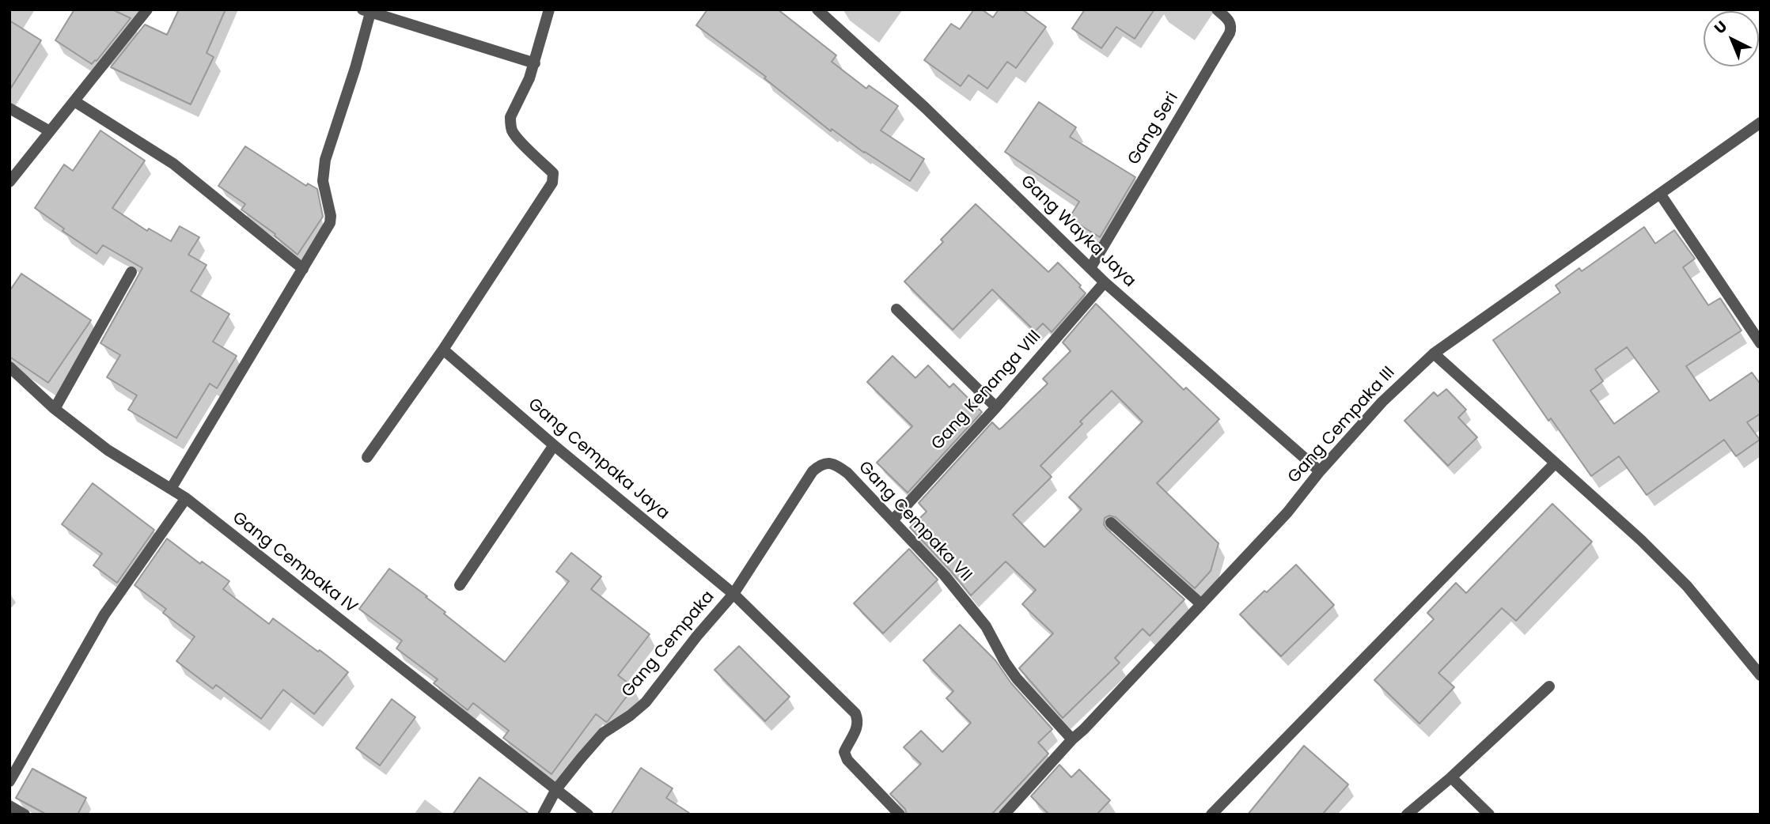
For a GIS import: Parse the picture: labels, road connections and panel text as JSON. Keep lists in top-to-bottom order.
{
  "streets": {
    "street": [
      "Gang Seri",
      "Gang Wayka Jaya",
      "Gang Kenanga VIII",
      "Gang Cempaka III",
      "Gang Cempaka Jaya",
      "Gang Cempaka VII",
      "Gang Cempaka IV",
      "Gang Cempaka"
    ]
  },
  "crossings": [
    ["Gang Seri", "Gang Wayka Jaya"],
    ["Gang Wayka Jaya", "Gang Kenanga VIII"],
    ["Gang Wayka Jaya", "Gang Cempaka III"],
    ["Gang Kenanga VIII", "Gang Cempaka VII"],
    ["Gang Cempaka III", "Gang Cempaka VII"],
    ["Gang Cempaka Jaya", "Gang Cempaka VII"],
    ["Gang Cempaka Jaya", "Gang Cempaka"],
    ["Gang Cempaka VII", "Gang Cempaka"],
    ["Gang Cempaka IV", "Gang Cempaka"]
  ],
  "north": "top left"
}
